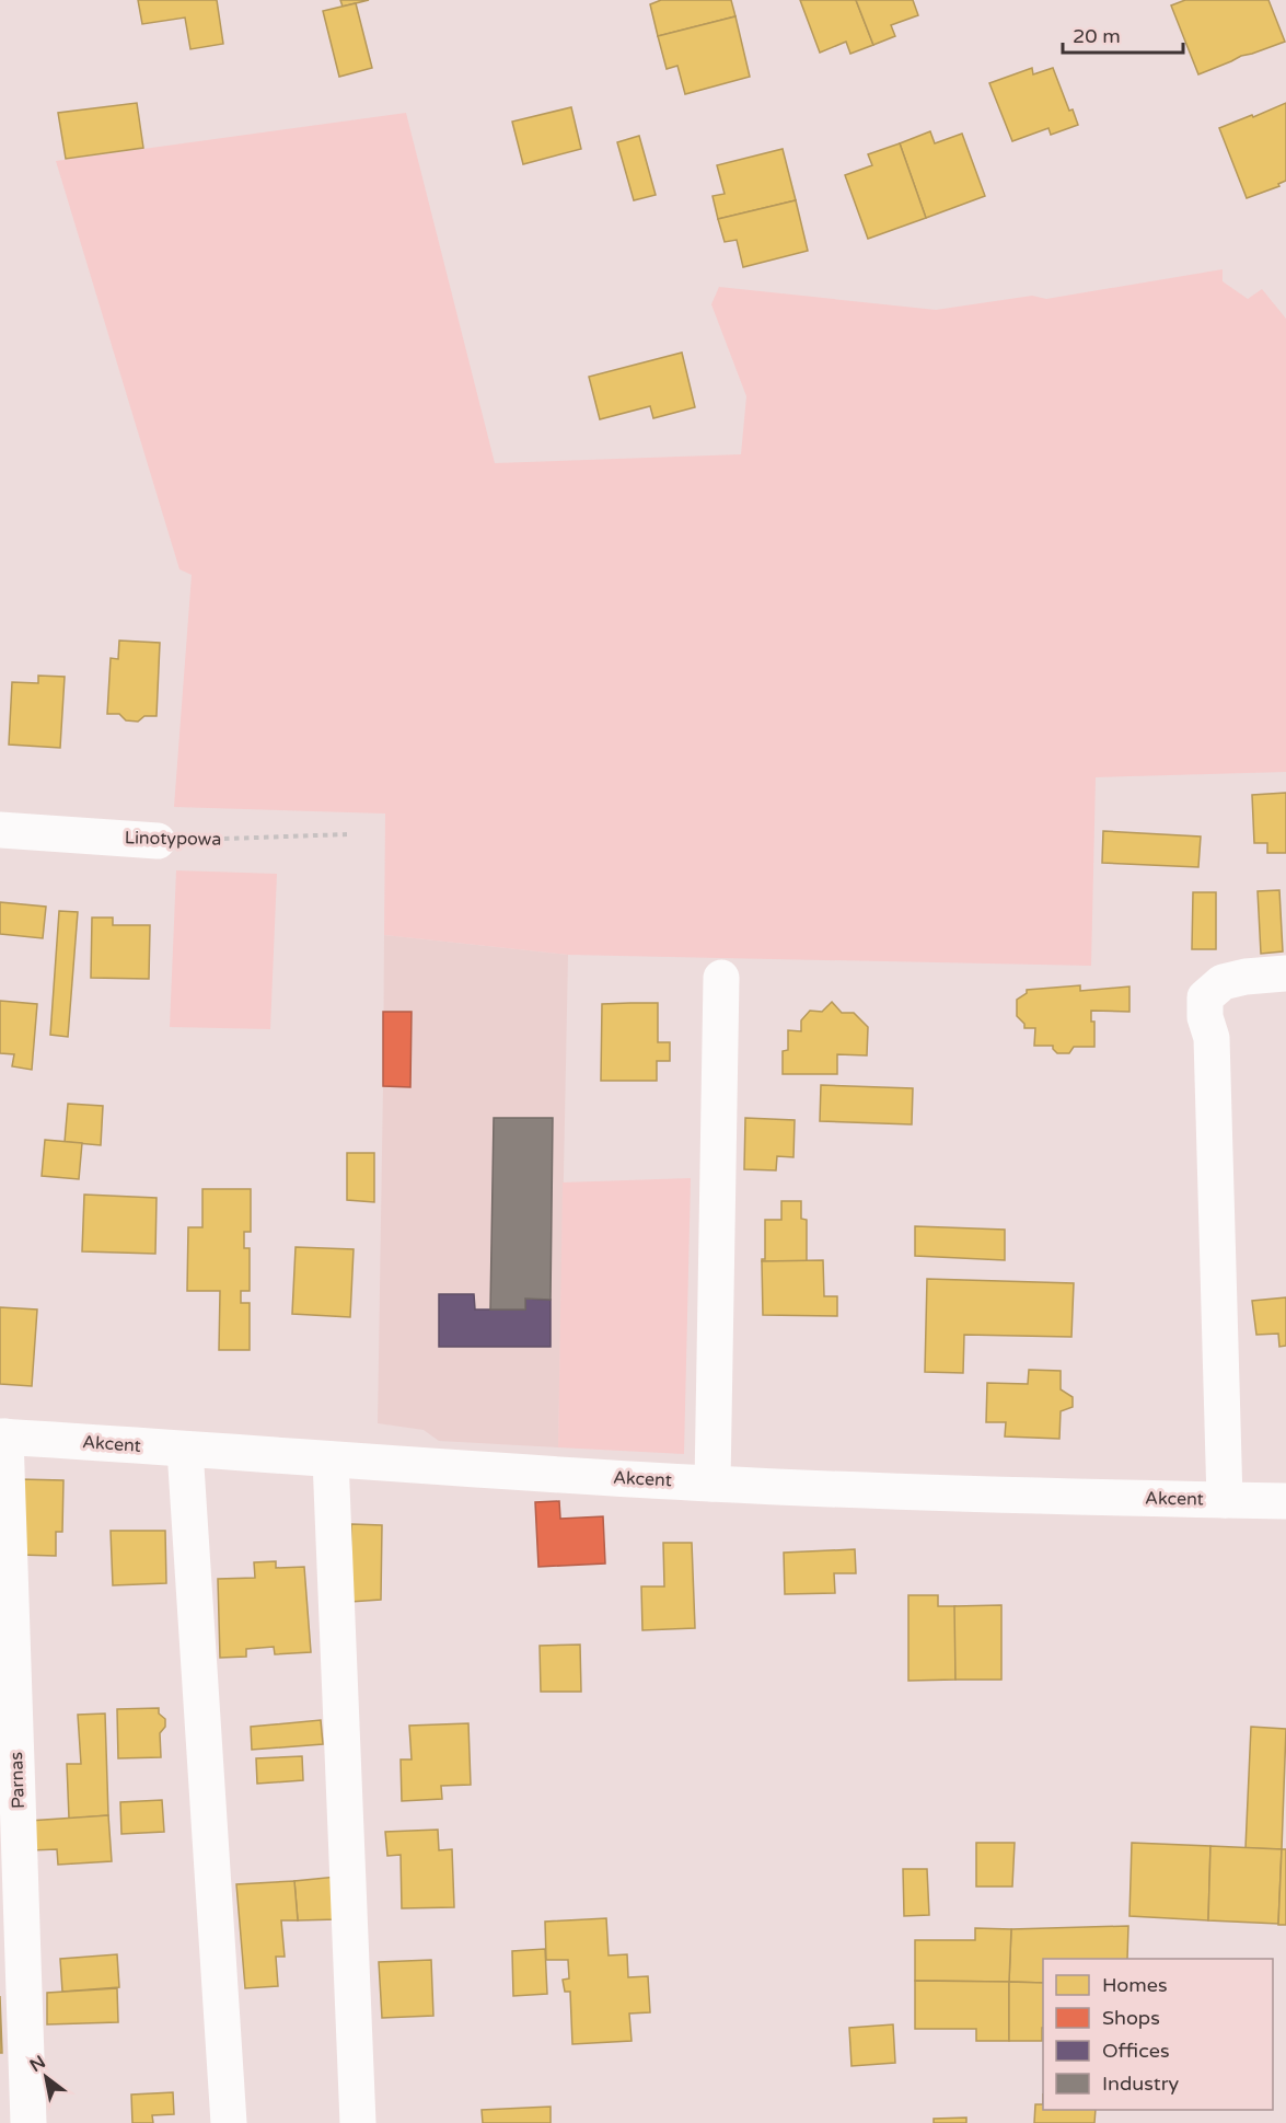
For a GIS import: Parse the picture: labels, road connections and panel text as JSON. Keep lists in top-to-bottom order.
{
  "streets": {
    "street": ["Linotypowa", "Akcent", "Parnas"]
  },
  "crossings": [
    ["Akcent", "Parnas"]
  ],
  "legend": [
    "Homes",
    "Shops",
    "Offices",
    "Industry"
  ],
  "scale_bar": "20 m",
  "north": "top left"
}
